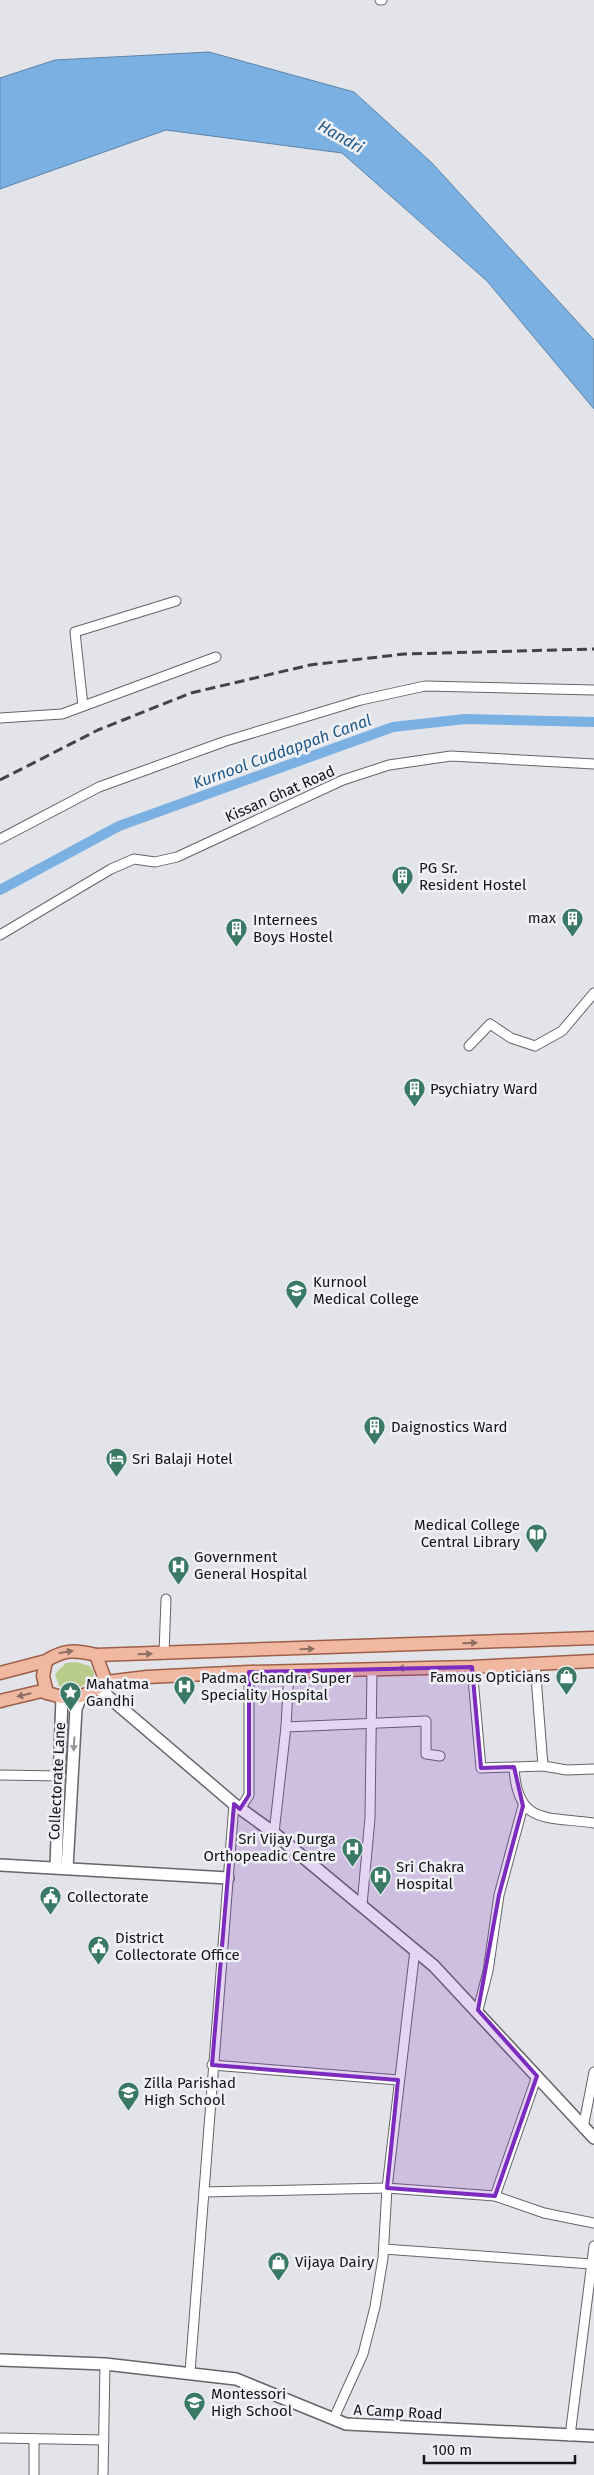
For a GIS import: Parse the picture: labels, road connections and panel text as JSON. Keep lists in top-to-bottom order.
{
  "streets": {
    "street": ["Kissan Ghat Road", "Collectorate Lane", "A Camp Road"]
  },
  "water": ["Handri", "Kurnool Cuddappah Canal"],
  "places": {
    "building": [
      "PG Sr. Resident Hostel",
      "max",
      "Internees Boys Hostel",
      "Psychiatry Ward",
      "Daignostics Ward"
    ],
    "school or university": ["Kurnool Medical College", "Zilla Parishad High School", "Montessori High School"],
    "hotel": ["Sri Balaji Hotel"],
    "library": ["Medical College Central Library"],
    "hospital": [
      "Government General Hospital",
      "Padma Chandra Super Speciality Hospital",
      "Sri Vijay Durga Orthopeadic Centre",
      "Sri Chakra Hospital"
    ],
    "shop": ["Famous Opticians", "Vijaya Dairy"],
    "place": ["Mahatma Gandhi"],
    "public building": ["Collectorate", "District Collectorate Office"]
  },
  "scale_bar": "100 m"
}
